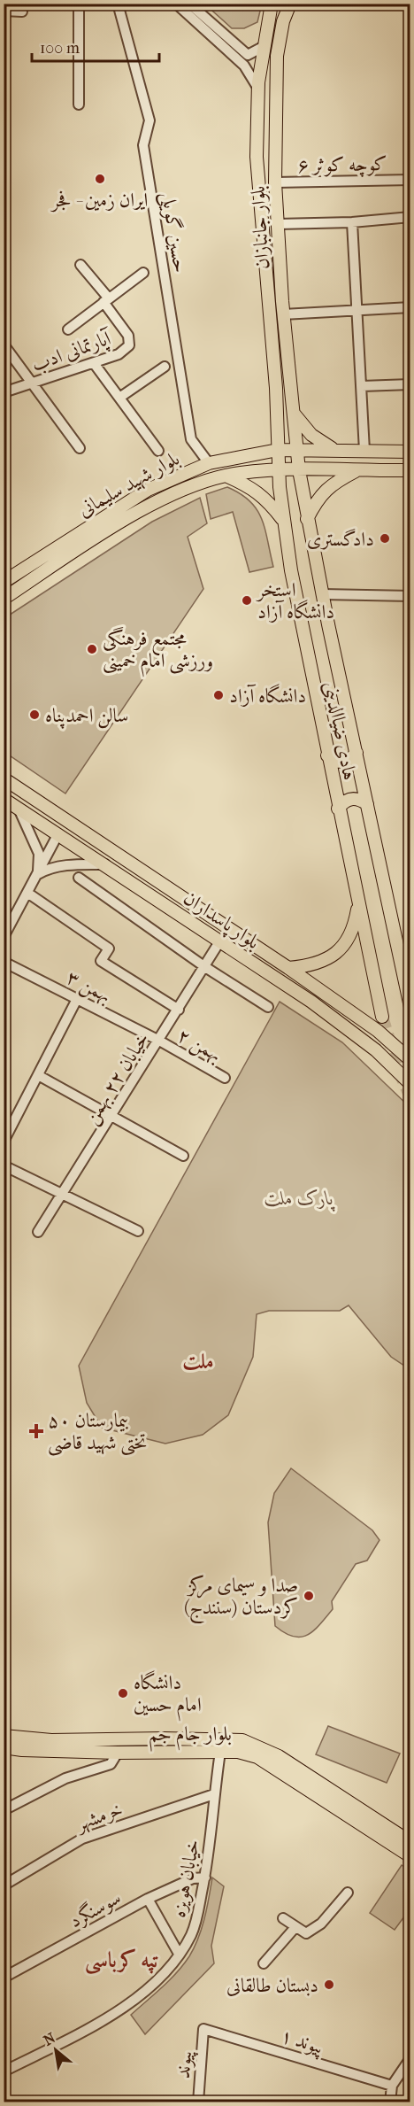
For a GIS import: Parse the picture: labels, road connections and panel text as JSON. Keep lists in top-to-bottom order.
{
  "streets": {
    "main road": [
      "بلوار جانبازان",
      "بلوار شهید سلیمانی",
      "هادی ضیاالدینی",
      "بلوار پاسداران",
      "بلوار جام جم"
    ],
    "street": [
      "کوچه کوثر ۶",
      "حسین گویلی",
      "آپارتمانی ادب",
      "بهمن ۳",
      "بهمن ۲",
      "خیابان ۲۲ بهمن",
      "خرمشهر",
      "خیابان هویزه",
      "سوسنگرد",
      "پیوند ۱",
      "پیوند"
    ]
  },
  "crossings": [
    ["کوچه کوثر ۶", "بلوار جانبازان"],
    ["بلوار جانبازان", "بلوار شهید سلیمانی"],
    ["بلوار جانبازان", "هادی ضیاالدینی"],
    ["حسین گویلی", "بلوار شهید سلیمانی"],
    ["بلوار شهید سلیمانی", "هادی ضیاالدینی"],
    ["بلوار پاسداران", "خیابان ۲۲ بهمن"],
    ["بهمن ۳", "بهمن ۲"],
    ["بهمن ۳", "خیابان ۲۲ بهمن"],
    ["بهمن ۲", "خیابان ۲۲ بهمن"],
    ["بلوار جام جم", "خیابان هویزه"],
    ["خرمشهر", "خیابان هویزه"],
    ["خیابان هویزه", "سوسنگرد"],
    ["پیوند ۱", "پیوند"]
  ],
  "districts": ["ملت", "تپه کرباسی"],
  "parks": ["پارک ملت"],
  "places": {
    "other": [
      "ایران زمین - فجر",
      "دادگستری",
      "استخر دانشگاه آزاد",
      "مجتمع فرهنگی ورزشی امام خمینی",
      "دانشگاه آزاد",
      "سالن احمدپناه",
      "صدا و سیمای مرکز کردستان (سنندج)",
      "دانشگاه امام حسین",
      "دبستان طالقانی"
    ],
    "health": ["بیمارستان ۵۰ تختی شهید قاضی"]
  },
  "scale_bar": "100 m",
  "north": "top left"
}
